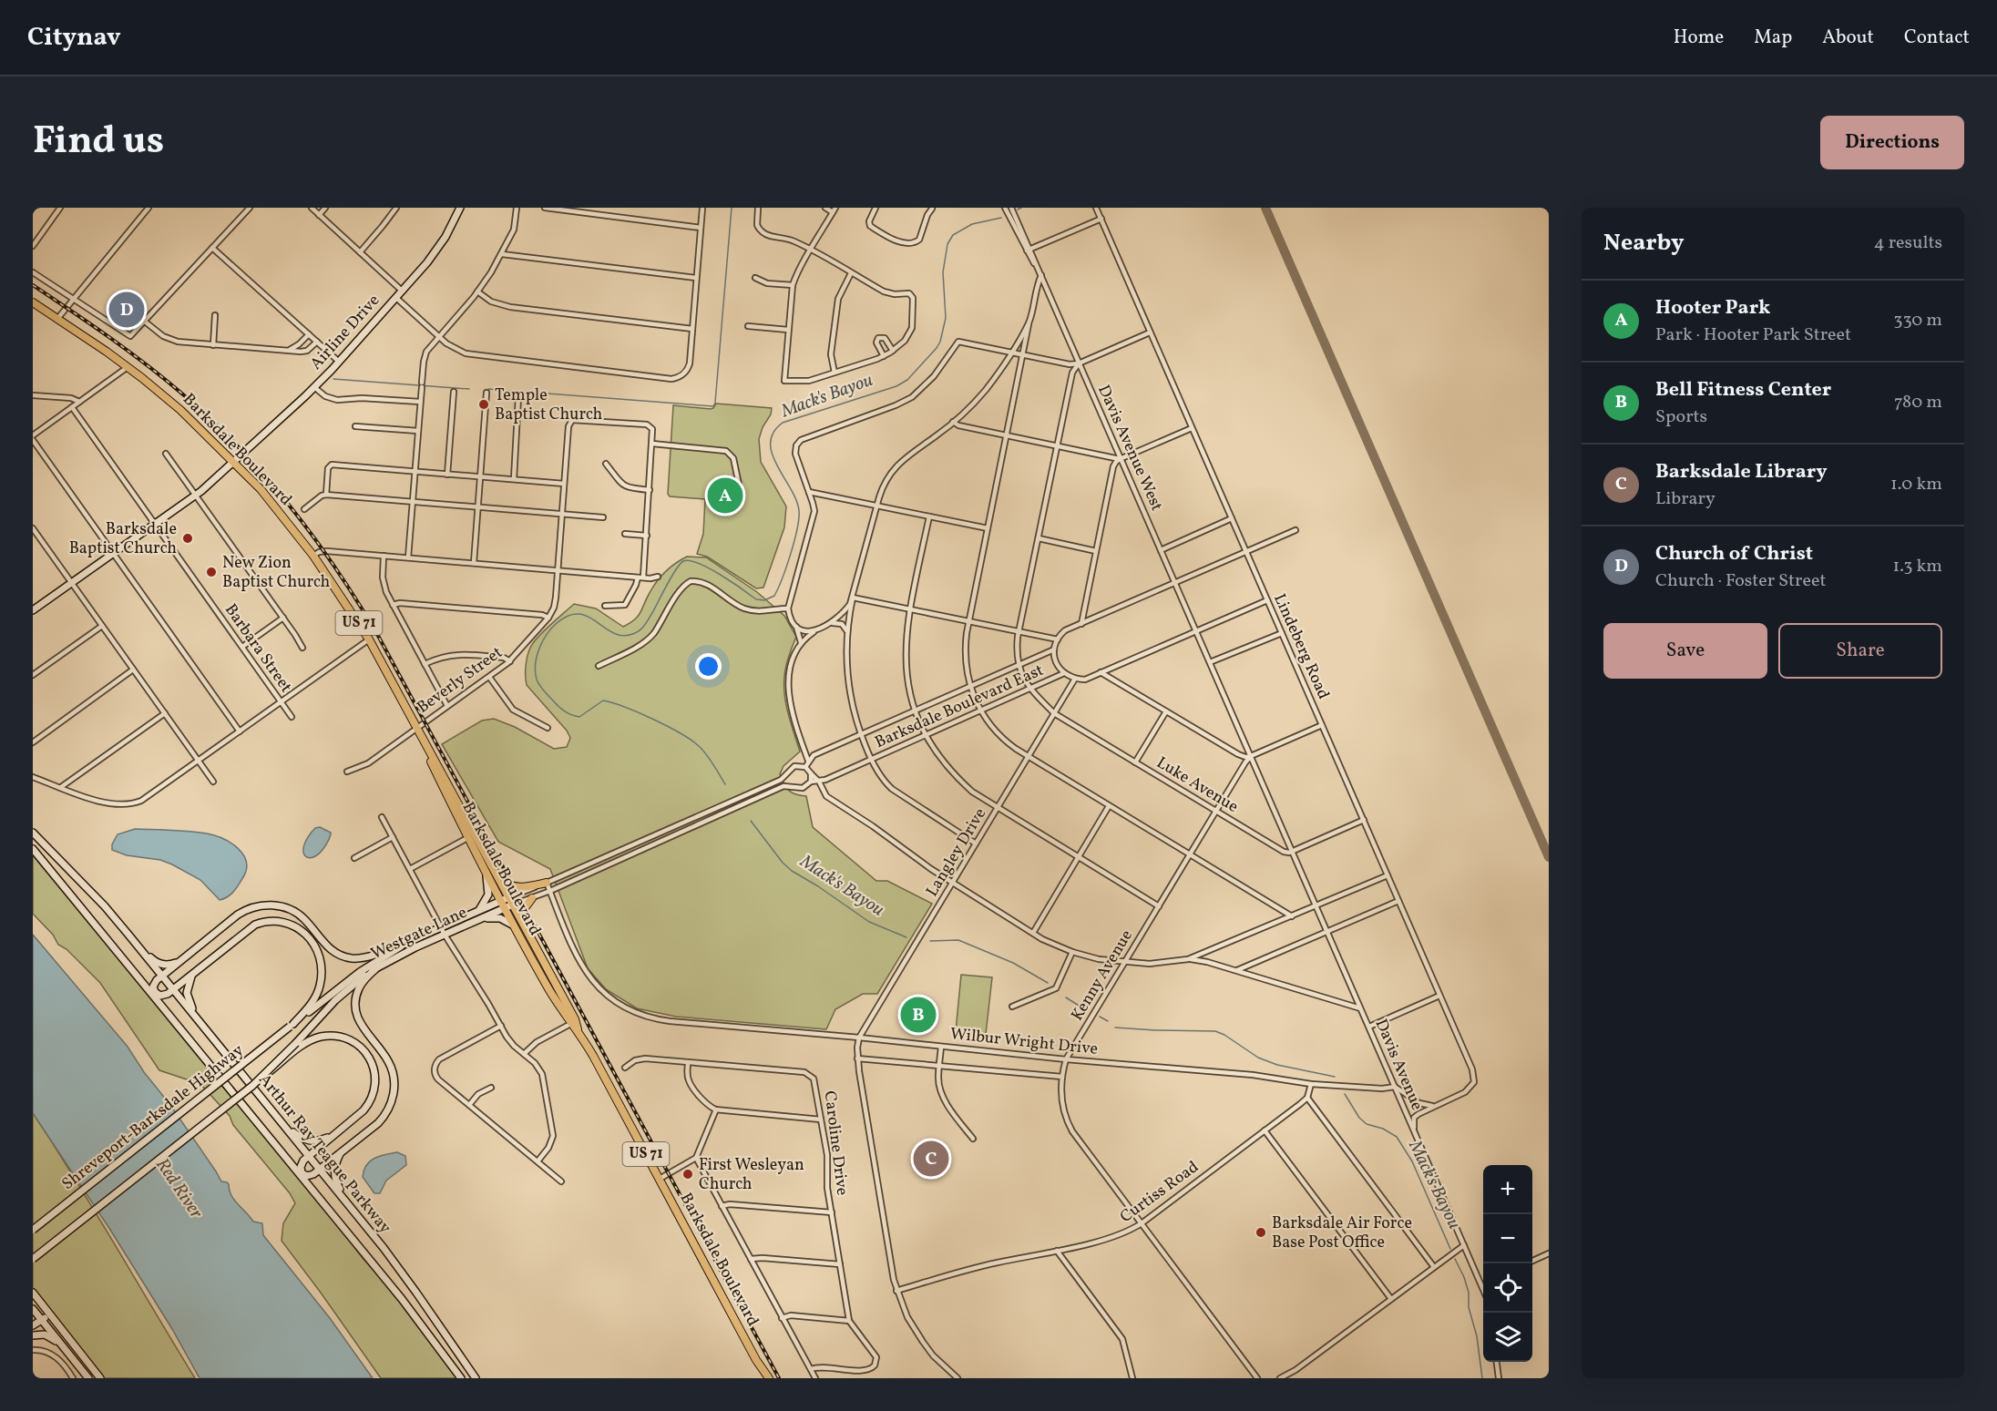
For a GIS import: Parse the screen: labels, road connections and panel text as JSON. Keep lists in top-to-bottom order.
{
  "streets": {
    "main road": [
      "Airline Drive",
      "Barksdale Boulevard",
      "US 71",
      "Westgate Lane",
      "Shreveport-Barksdale Highway",
      "Arthur Ray Teague Parkway"
    ],
    "street": [
      "Davis Avenue West",
      "Lindeberg Road",
      "Barbara Street",
      "Beverly Street",
      "Barksdale Boulevard East",
      "Luke Avenue",
      "Langley Drive",
      "Kenny Avenue",
      "Wilbur Wright Drive",
      "Davis Avenue",
      "Caroline Drive",
      "Curtiss Road"
    ]
  },
  "crossings": [
    ["Airline Drive", "Barksdale Boulevard"],
    ["Airline Drive", "Barbara Street"],
    ["Davis Avenue West", "Kenny Avenue"],
    ["Davis Avenue West", "Davis Avenue"],
    ["Barksdale Boulevard", "Beverly Street"],
    ["Barksdale Boulevard", "Westgate Lane"],
    ["Barksdale Boulevard East", "Luke Avenue"],
    ["Barksdale Boulevard East", "Langley Drive"],
    ["Luke Avenue", "Langley Drive"],
    ["Luke Avenue", "Kenny Avenue"],
    ["Luke Avenue", "Davis Avenue"],
    ["Langley Drive", "Wilbur Wright Drive"],
    ["Westgate Lane", "Shreveport-Barksdale Highway"],
    ["Kenny Avenue", "Wilbur Wright Drive"],
    ["Kenny Avenue", "Davis Avenue"],
    ["Kenny Avenue", "Curtiss Road"],
    ["Wilbur Wright Drive", "Davis Avenue"]
  ],
  "water": ["Mack's Bayou", "Red River"],
  "places": [
    "Temple Baptist Church",
    "Barksdale Baptist Church",
    "New Zion Baptist Church",
    "First Wesleyan Church",
    "Barksdale Air Force Base Post Office"
  ],
  "page": {
    "header": "Citynav",
    "nav": [
      "Home",
      "Map",
      "About",
      "Contact"
    ],
    "title": "Find us",
    "buttons": [
      "Directions",
      ["Save", "Share"]
    ],
    "heading": ["Nearby", "4 results"],
    "list": [
      {
        "mark": "A",
        "name": "Hooter Park",
        "note": "Park · Hooter Park Street",
        "value": "330 m"
      },
      {
        "mark": "B",
        "name": "Bell Fitness Center",
        "note": "Sports",
        "value": "780 m"
      },
      {
        "mark": "C",
        "name": "Barksdale Library",
        "note": "Library",
        "value": "1.0 km"
      },
      {
        "mark": "D",
        "name": "Church of Christ",
        "note": "Church · Foster Street",
        "value": "1.3 km"
      }
    ],
    "pins": [
      "D",
      "A",
      "B",
      "C"
    ],
    "map_buttons": ["+", "−"]
  }
}
